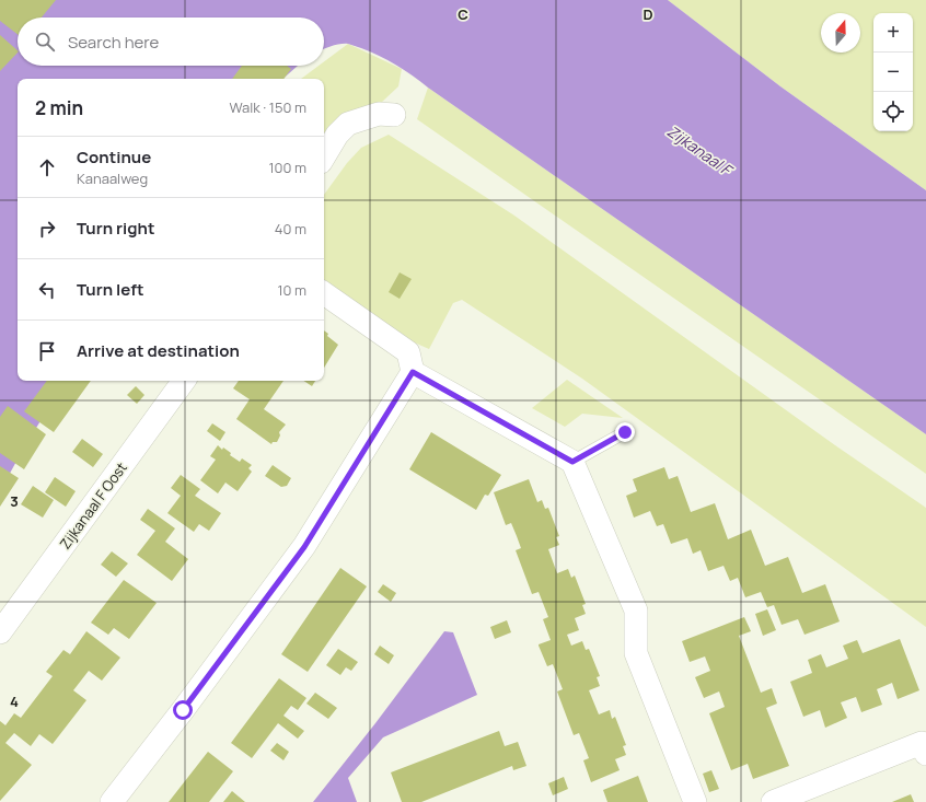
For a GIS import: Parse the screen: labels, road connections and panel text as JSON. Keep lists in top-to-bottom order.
{
  "streets": {
    "street": ["Zijkanaal F Oost"]
  },
  "water": ["Zijkanaal F"],
  "north": "top",
  "page": {
    "map_buttons": ["+", "−"],
    "search": "Search here",
    "heading": ["2 min", "Walk · 150 m"],
    "list": [
      ["Continue", "Kanaalweg", "100 m"],
      ["Turn right", "40 m"],
      ["Turn left", "10 m"],
      "Arrive at destination"
    ]
  },
  "grid": {
    "columns": ["C", "D"],
    "rows": ["3", "4"]
  }
}
